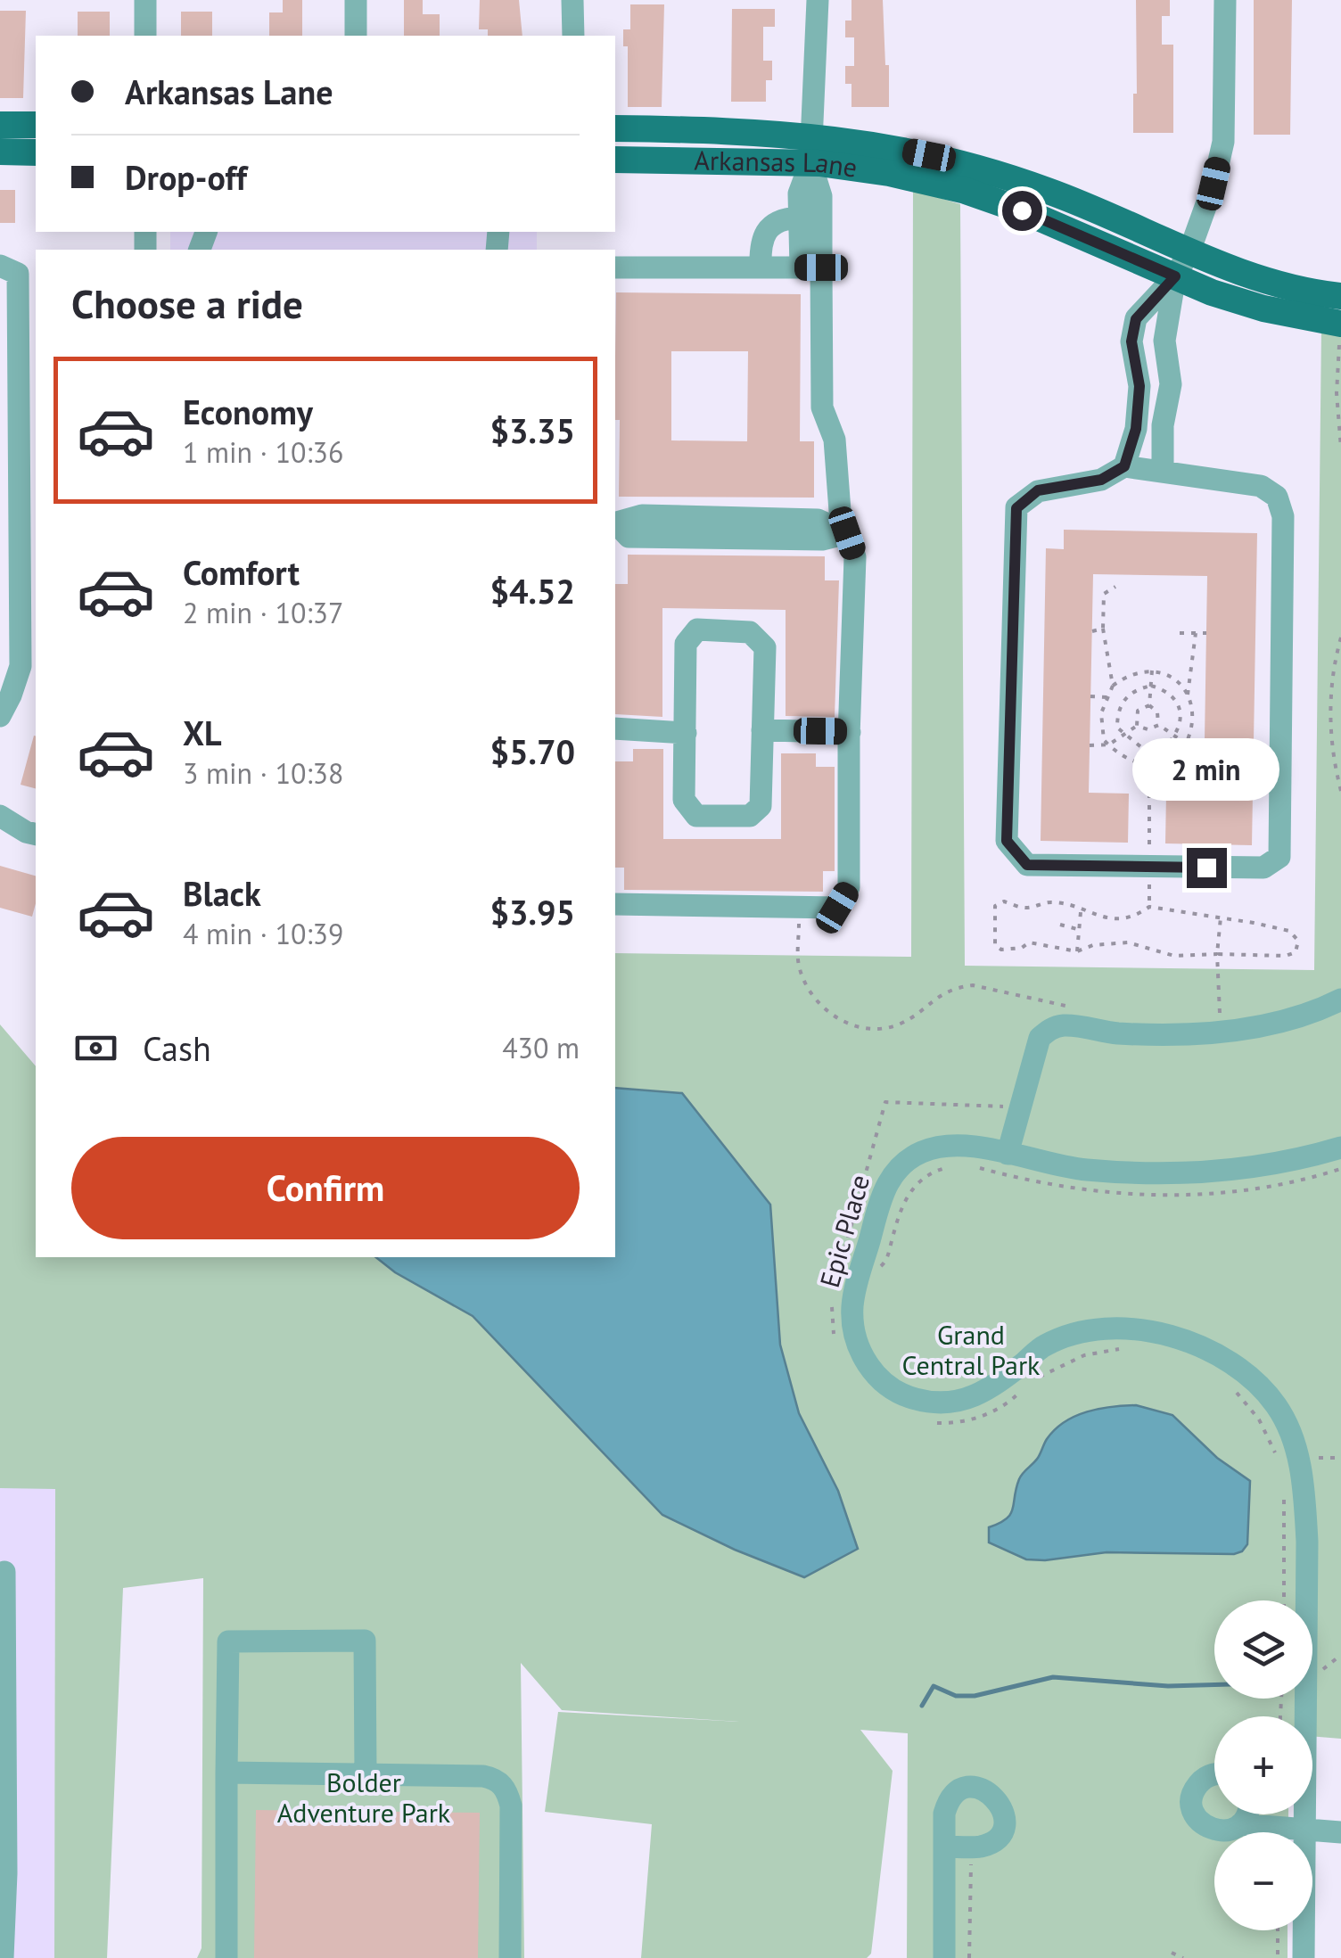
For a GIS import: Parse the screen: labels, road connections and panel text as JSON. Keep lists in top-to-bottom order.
{
  "streets": {
    "main road": ["Arkansas Lane"],
    "street": ["Epic Place"]
  },
  "parks": ["Grand Central Park", "Bolder Adventure Park"],
  "page": {
    "banner": ["Arkansas Lane", "Drop-off"],
    "heading": "Choose a ride",
    "list": [
      {
        "name": "Economy",
        "note": "1 min · 10:36",
        "value": "$3.35"
      },
      {
        "name": "Comfort",
        "note": "2 min · 10:37",
        "value": "$4.52"
      },
      {
        "name": "XL",
        "note": "3 min · 10:38",
        "value": "$5.70"
      },
      {
        "name": "Black",
        "note": "4 min · 10:39",
        "value": "$3.95"
      }
    ],
    "bubble": "2 min",
    "pay": ["Cash", "430 m"],
    "buttons": "Confirm",
    "map_buttons": ["+", "−"]
  }
}
